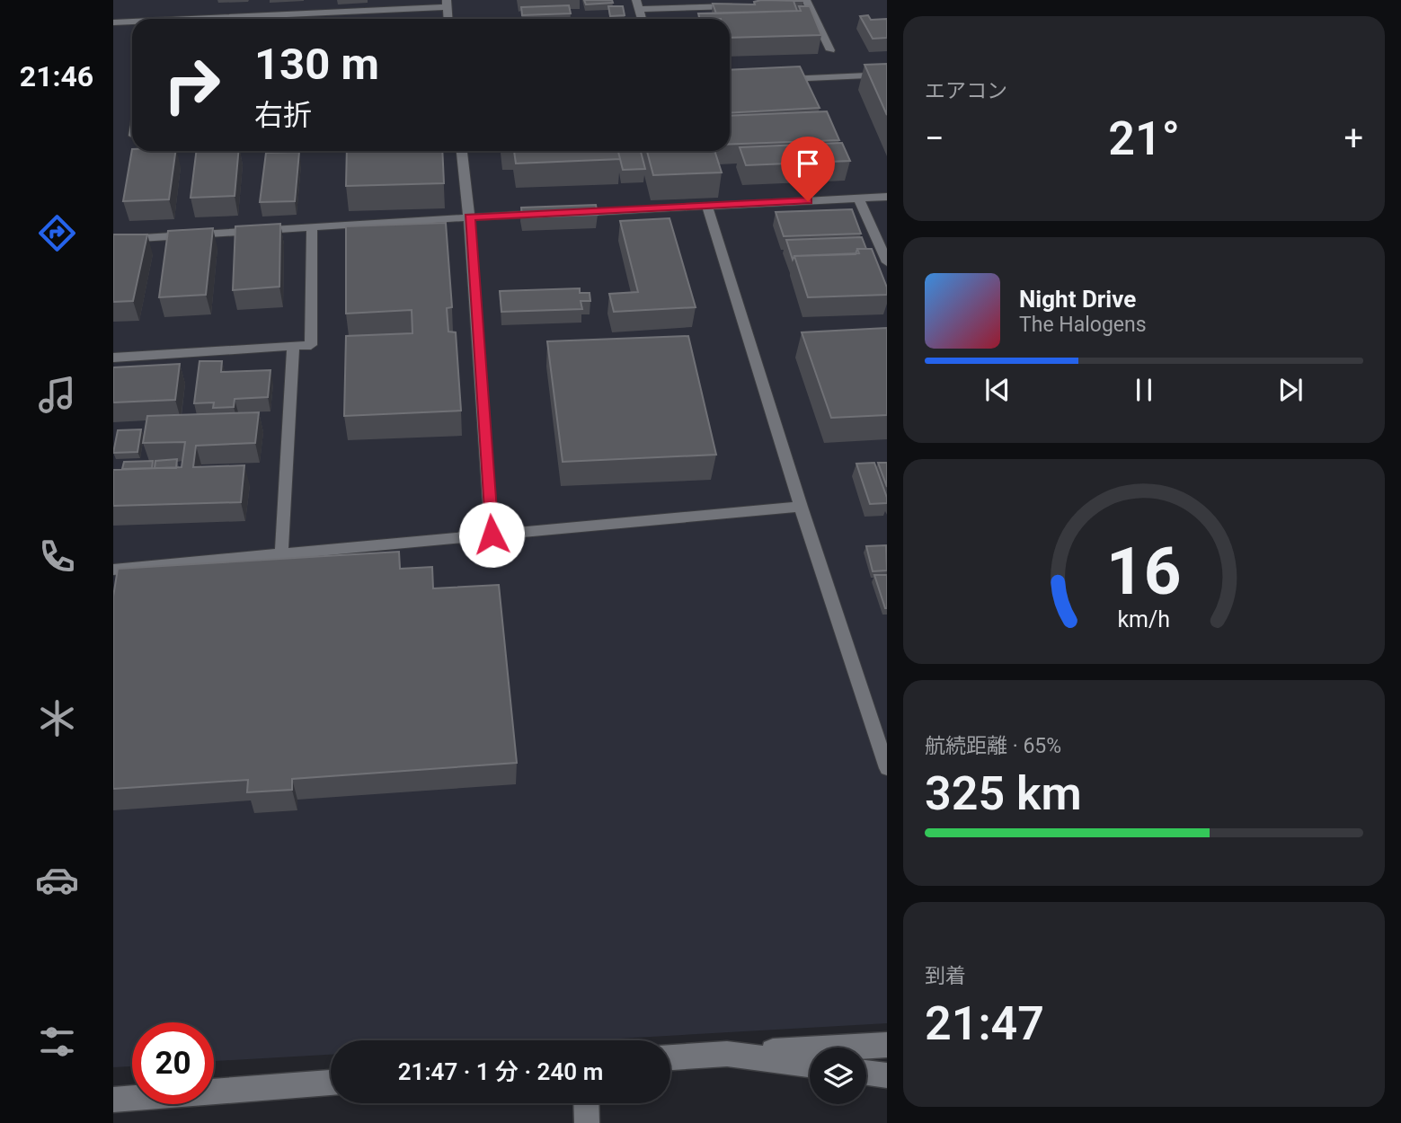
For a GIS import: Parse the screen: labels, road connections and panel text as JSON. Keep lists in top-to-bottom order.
{
  "page": {
    "tabs": "21:46",
    "tile": [
      "エアコン",
      ["航続距離 · 65%", "325 km"],
      ["到着", "21:47"]
    ],
    "turn": ["130 m", "右折"],
    "heat": ["−", "21°", "+"],
    "song": ["Night Drive", "The Halogens"],
    "limit": "20",
    "trip": "21:47 · 1 分 · 240 m",
    "gauge": ["16", "km/h"]
  }
}
